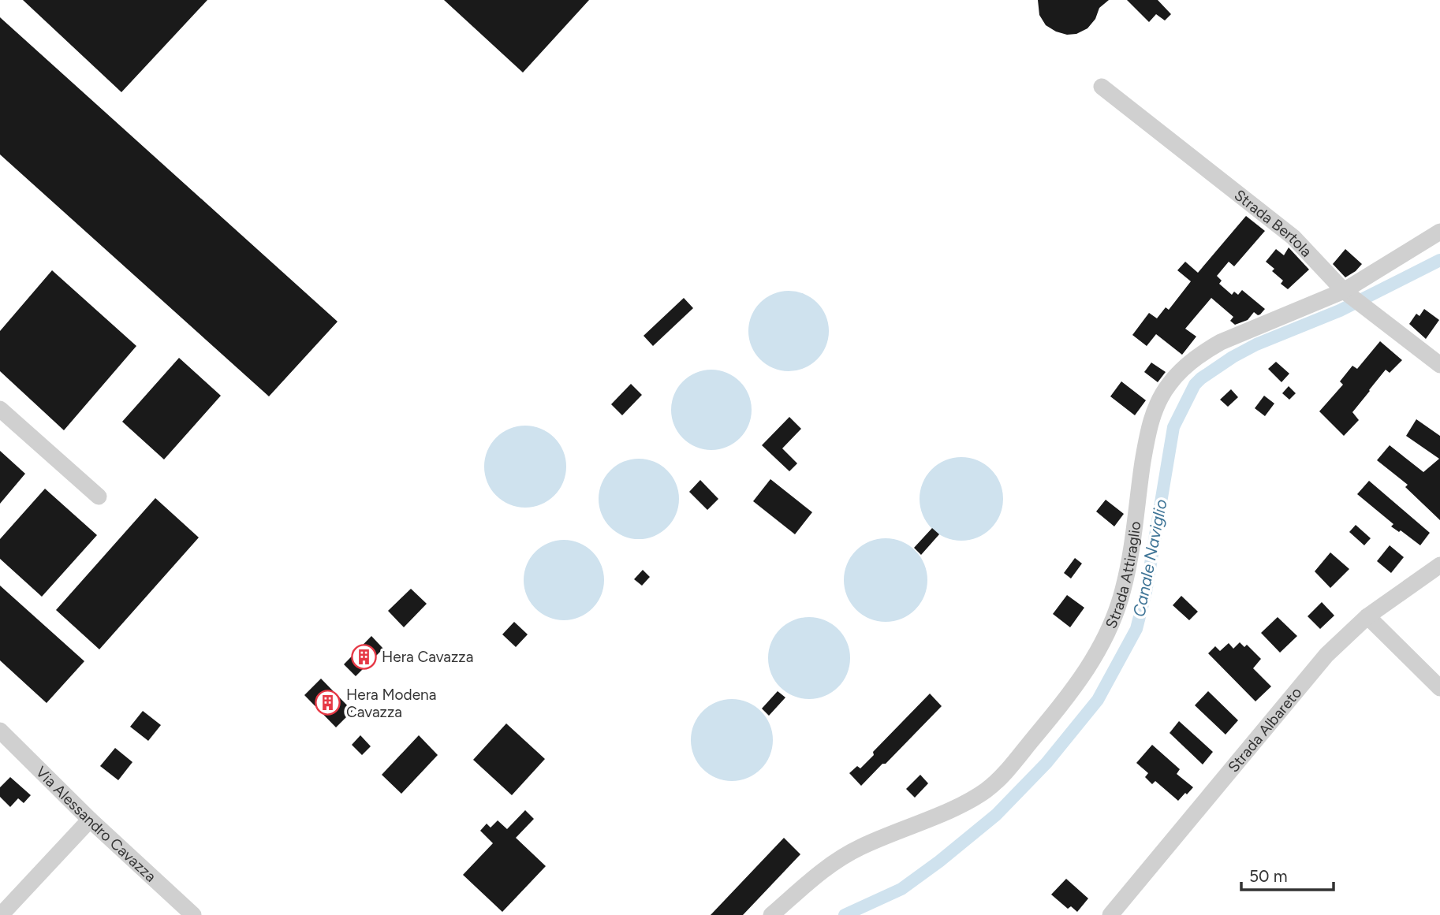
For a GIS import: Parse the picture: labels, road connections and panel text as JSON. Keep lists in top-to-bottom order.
{
  "streets": {
    "street": [
      "Strada Bertola",
      "Strada Attiraglio",
      "Strada Albareto",
      "Via Alessandro Cavazza"
    ]
  },
  "crossings": [
    ["Strada Bertola", "Strada Attiraglio"]
  ],
  "water": ["Canale Naviglio"],
  "places": {
    "building": ["Hera Cavazza", "Hera Modena Cavazza"]
  },
  "scale_bar": "50 m"
}
